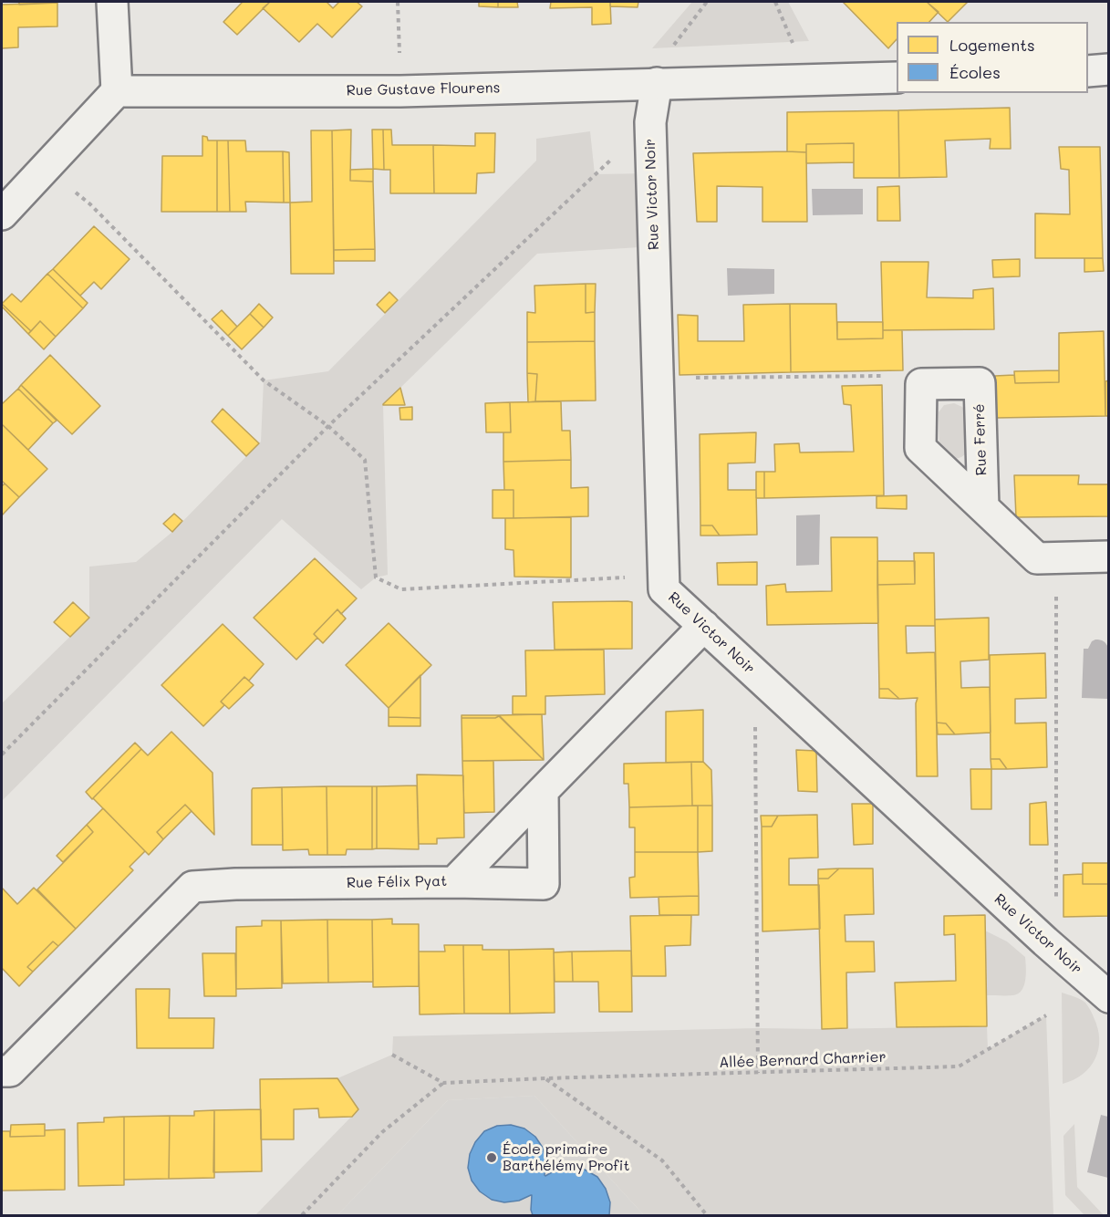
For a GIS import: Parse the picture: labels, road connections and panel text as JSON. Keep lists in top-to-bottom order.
{
  "streets": {
    "street": [
      "Rue Gustave Flourens",
      "Rue Victor Noir",
      "Rue Ferré",
      "Rue Félix Pyat"
    ],
    "path": ["Allée Bernard Charrier"]
  },
  "crossings": [
    ["Rue Gustave Flourens", "Rue Victor Noir"]
  ],
  "places": ["École primaire Barthélémy Profit"],
  "legend": ["Logements", "Écoles"]
}
